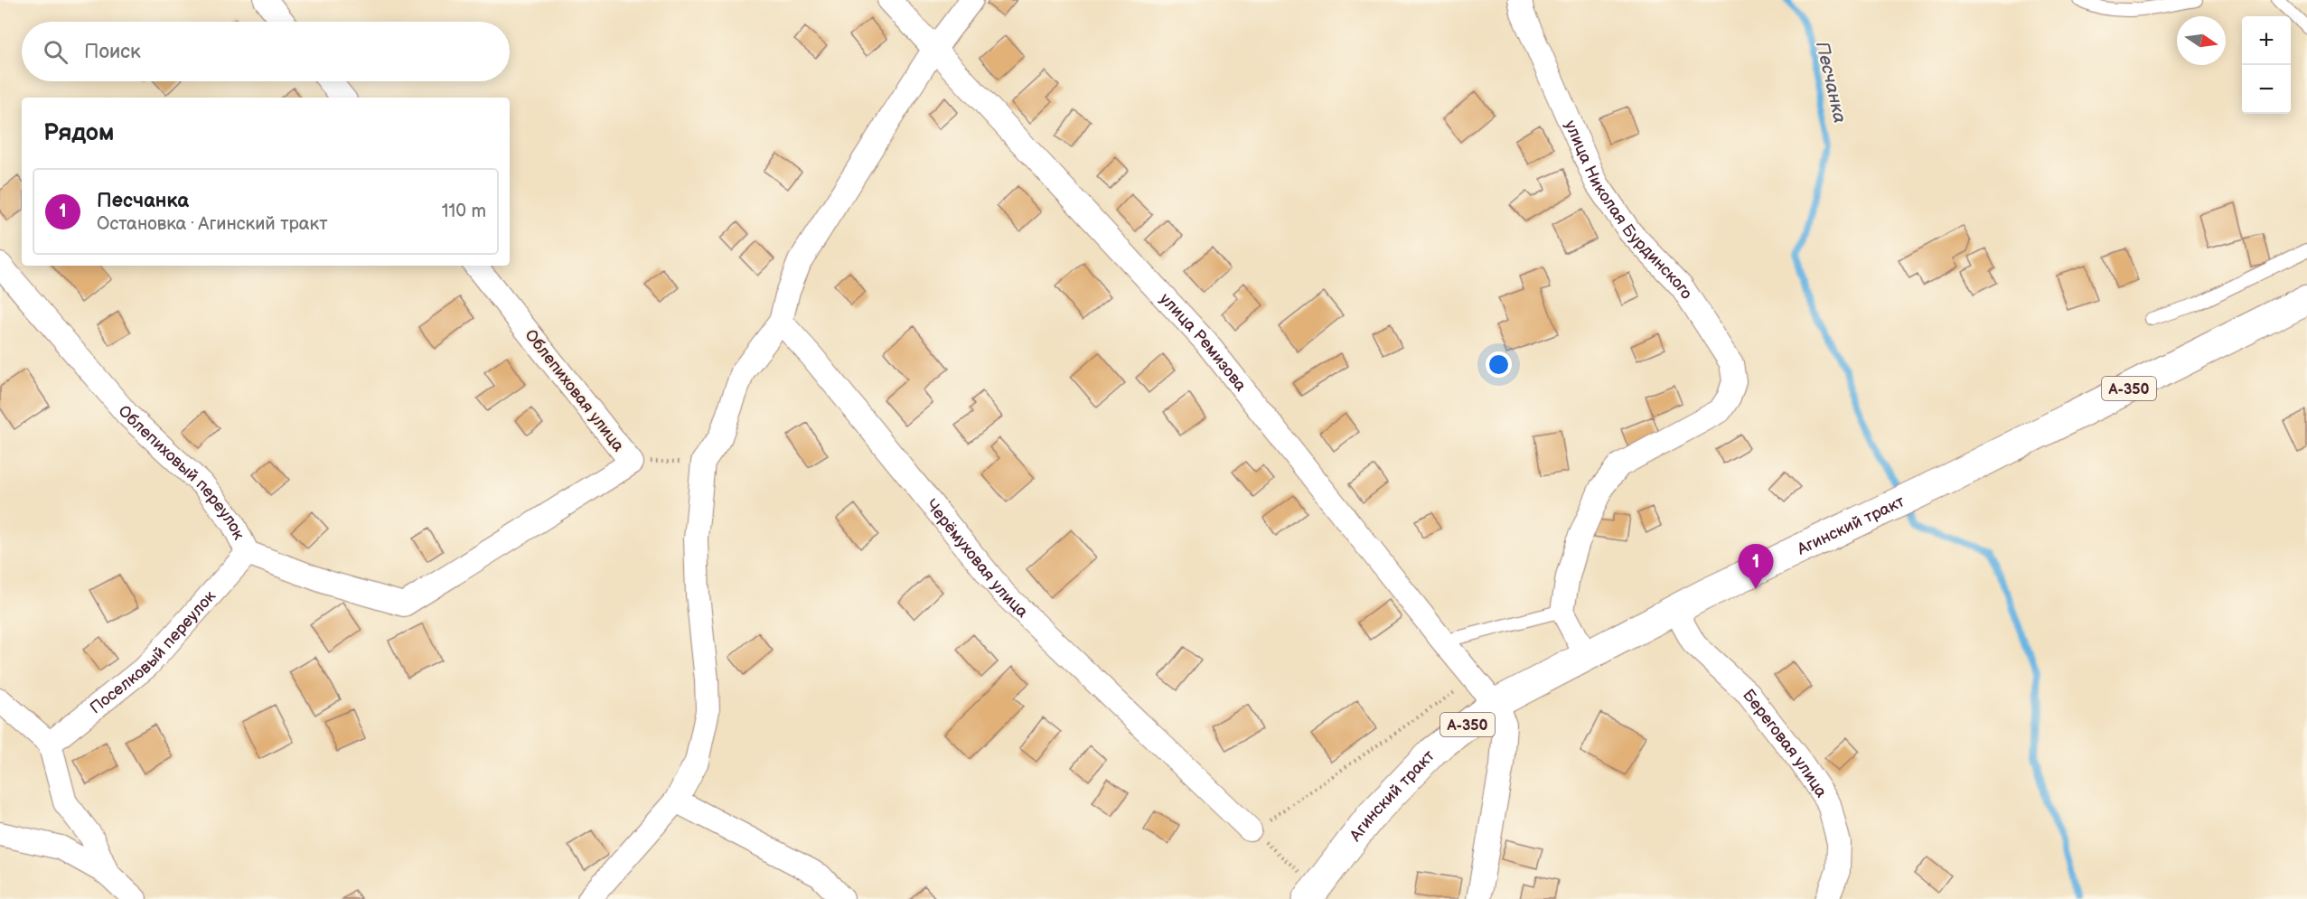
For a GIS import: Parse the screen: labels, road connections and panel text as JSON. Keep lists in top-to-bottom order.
{
  "streets": {
    "highway": ["А-350", "Агинский тракт"],
    "street": [
      "улица Николая Бурдинского",
      "улица Ремизова",
      "Облепиховая улица",
      "Облепиховый переулок",
      "Черёмуховая улица",
      "Поселковый переулок",
      "Береговая улица"
    ]
  },
  "crossings": [
    ["улица Ремизова", "Агинский тракт"],
    ["Облепиховая улица", "Облепиховый переулок"],
    ["Облепиховый переулок", "Поселковый переулок"],
    ["Агинский тракт", "Береговая улица"]
  ],
  "water": ["Песчанка"],
  "north": "right",
  "page": {
    "map_buttons": ["+", "−"],
    "search": "Поиск",
    "heading": "Рядом",
    "list": [
      {
        "mark": "1",
        "name": "Песчанка",
        "note": "Остановка · Агинский тракт",
        "value": "110 m"
      }
    ],
    "pins": "1"
  }
}
